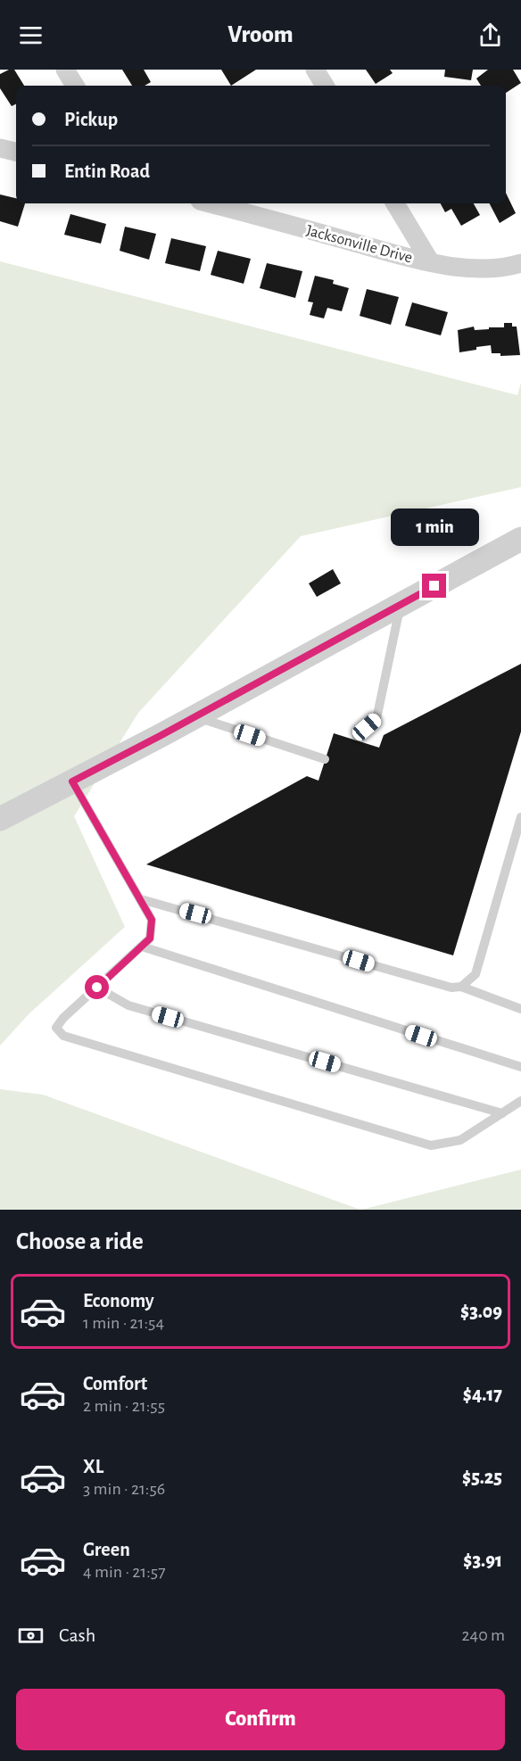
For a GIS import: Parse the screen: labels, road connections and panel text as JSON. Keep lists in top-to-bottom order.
{
  "streets": {
    "street": ["Jacksonville Drive"]
  },
  "page": {
    "header": "Vroom",
    "banner": ["Pickup", "Entin Road"],
    "bubble": "1 min",
    "heading": "Choose a ride",
    "list": [
      {
        "name": "Economy",
        "note": "1 min · 21:54",
        "value": "$3.09"
      },
      {
        "name": "Comfort",
        "note": "2 min · 21:55",
        "value": "$4.17"
      },
      {
        "name": "XL",
        "note": "3 min · 21:56",
        "value": "$5.25"
      },
      {
        "name": "Green",
        "note": "4 min · 21:57",
        "value": "$3.91"
      }
    ],
    "pay": ["Cash", "240 m"],
    "buttons": "Confirm"
  }
}
